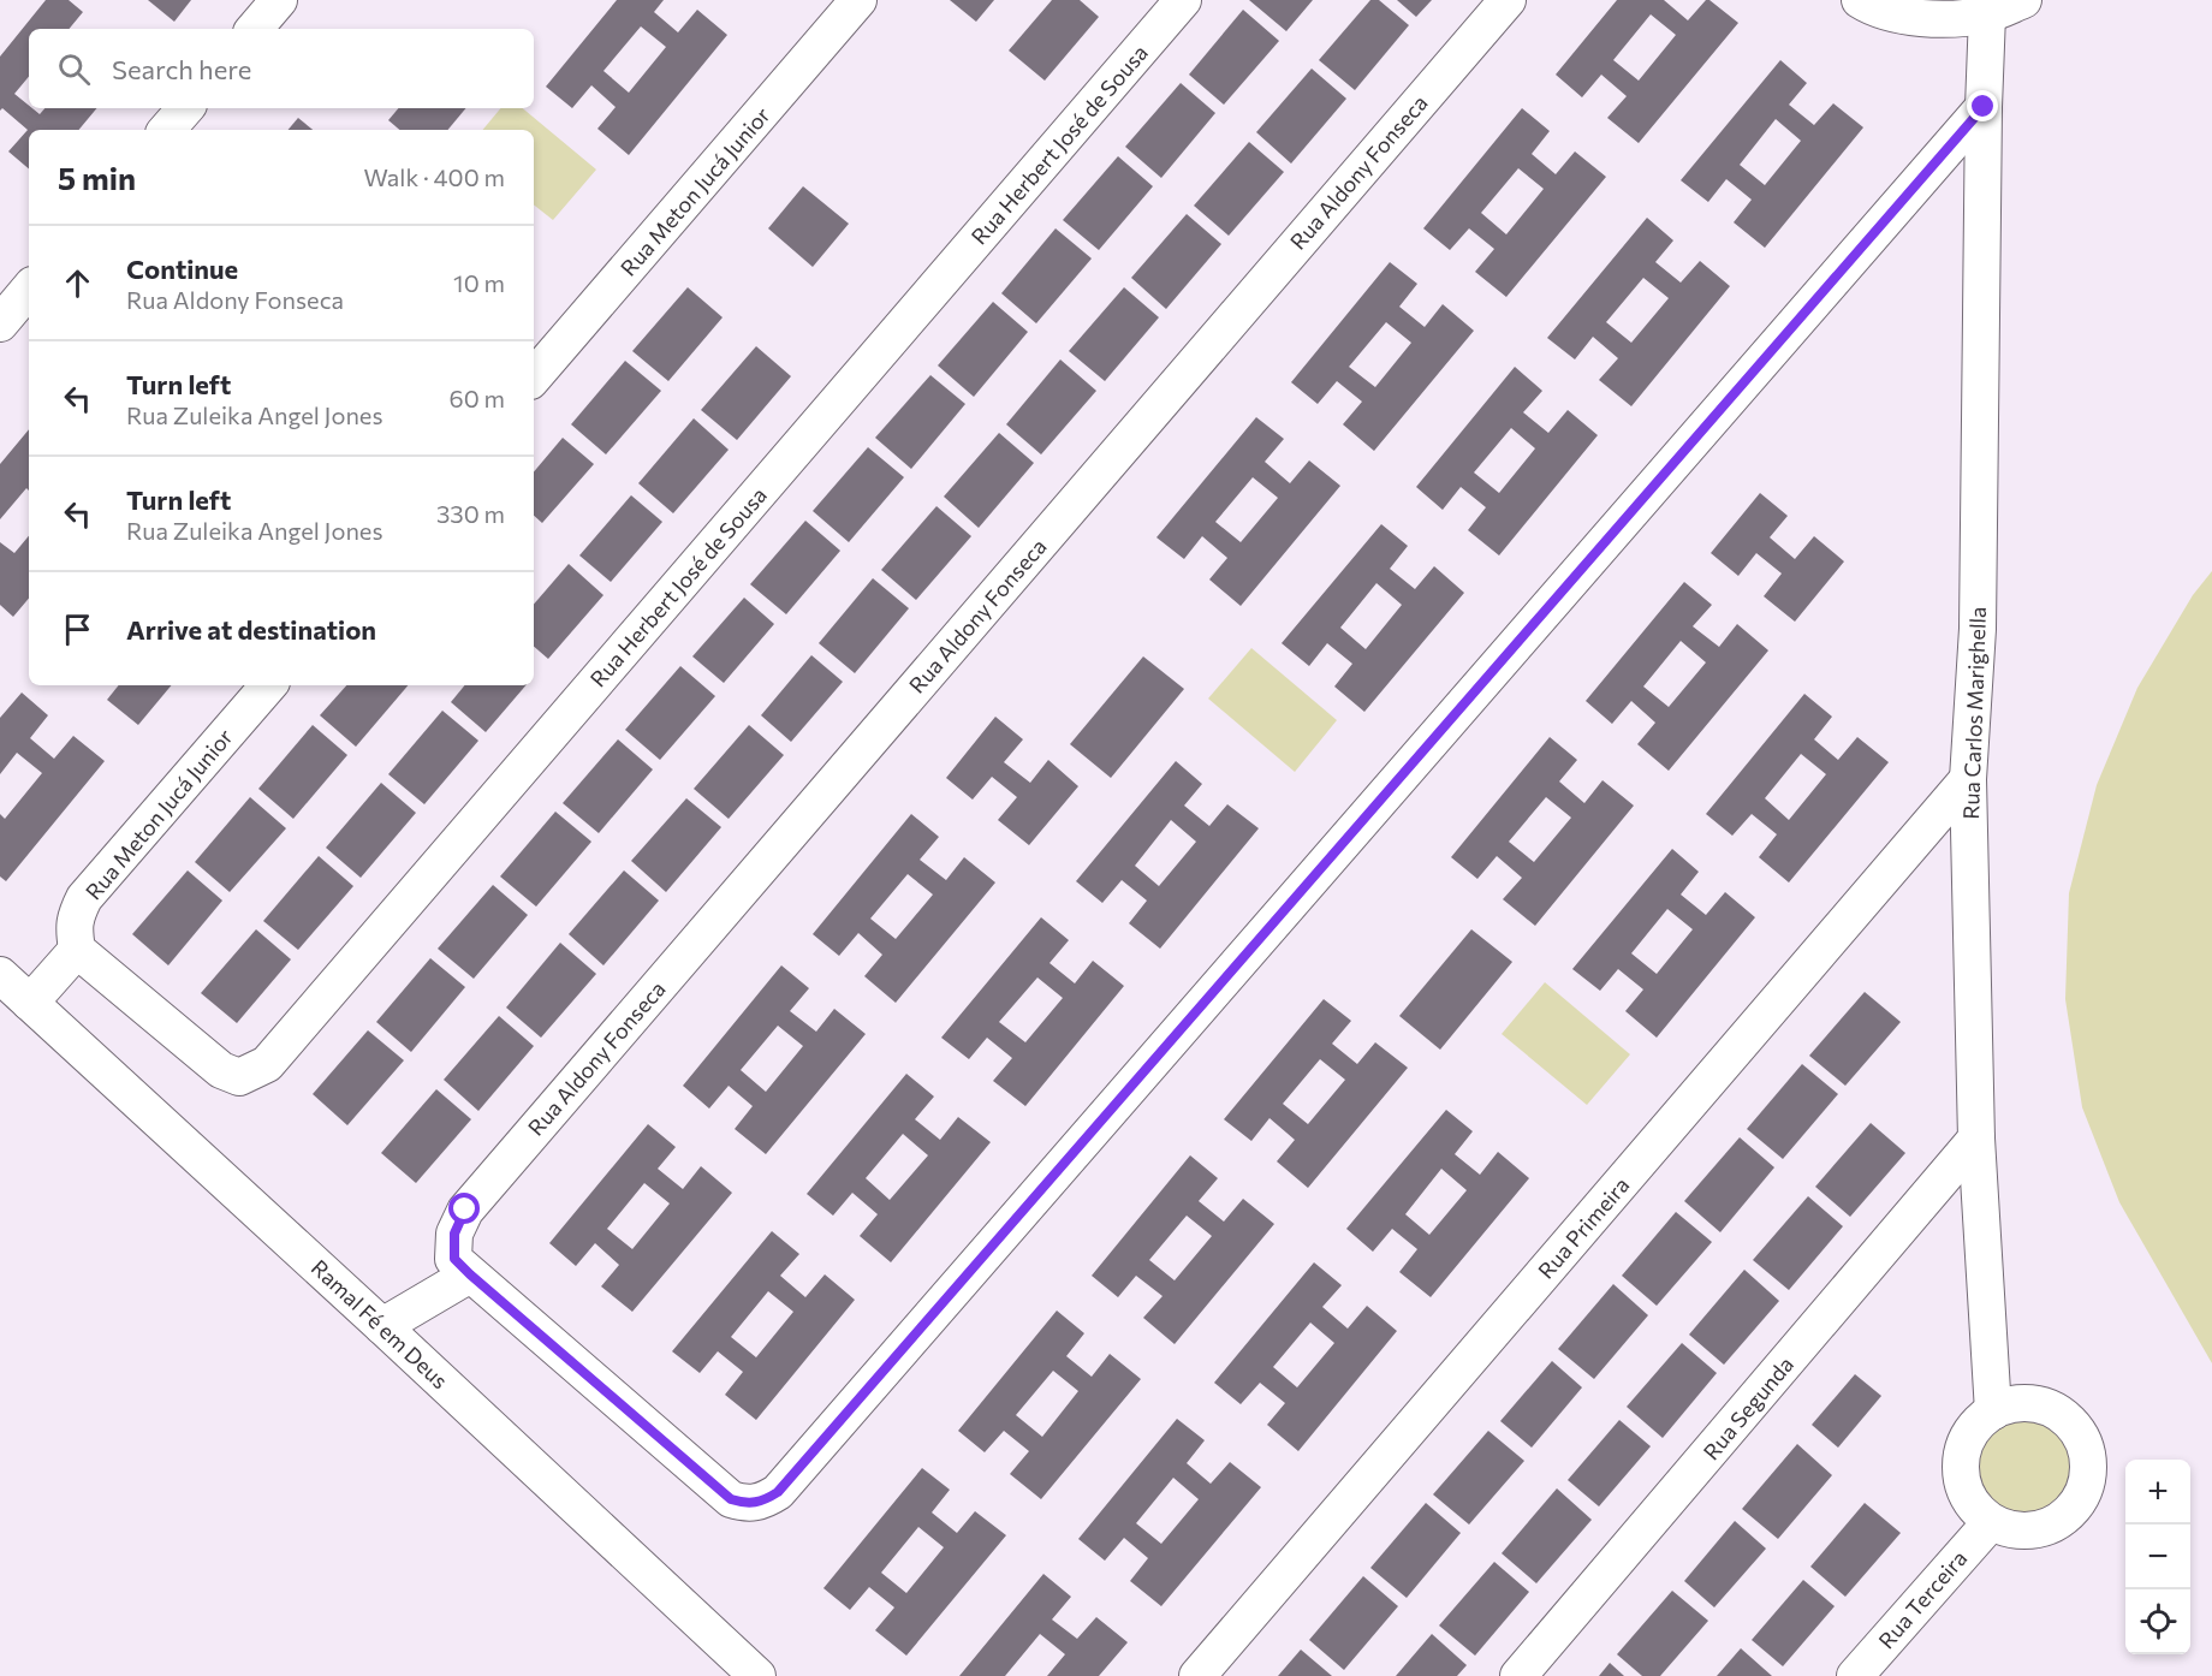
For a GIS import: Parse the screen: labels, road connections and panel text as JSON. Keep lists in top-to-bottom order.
{
  "streets": {
    "street": [
      "Rua Herbert José de Sousa",
      "Rua Aldony Fonseca",
      "Rua Meton Jucá Junior",
      "Rua Carlos Marighella",
      "Rua Primeira",
      "Ramal Fé em Deus",
      "Rua Segunda",
      "Rua Terceira"
    ]
  },
  "crossings": [
    ["Rua Herbert José de Sousa", "Rua Meton Jucá Junior"],
    ["Rua Carlos Marighella", "Rua Primeira"],
    ["Rua Carlos Marighella", "Rua Segunda"],
    ["Rua Carlos Marighella", "Rua Terceira"]
  ],
  "page": {
    "search": "Search here",
    "heading": ["5 min", "Walk · 400 m"],
    "list": [
      ["Continue", "Rua Aldony Fonseca", "10 m"],
      ["Turn left", "Rua Zuleika Angel Jones", "60 m"],
      ["Turn left", "Rua Zuleika Angel Jones", "330 m"],
      "Arrive at destination"
    ],
    "map_buttons": ["+", "−"]
  }
}
